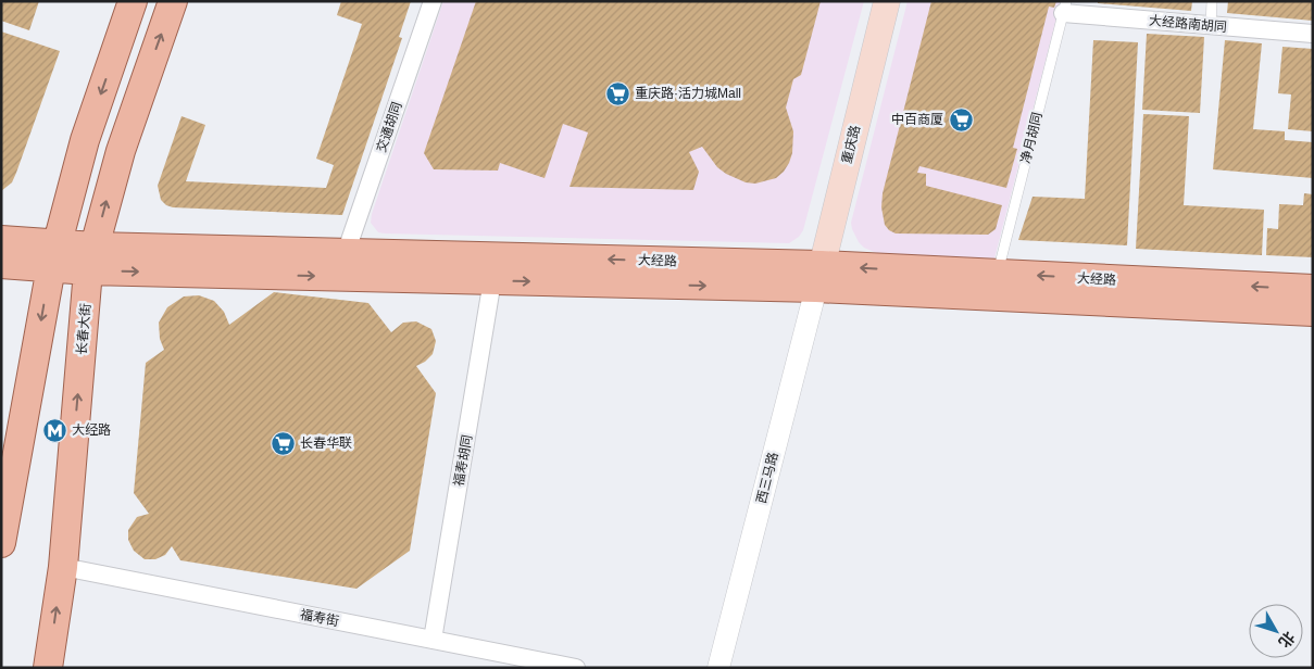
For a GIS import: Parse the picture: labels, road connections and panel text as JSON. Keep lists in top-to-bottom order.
{
  "streets": {
    "main road": ["重庆路", "大经路", "长春大街"],
    "street": [
      "大经路南胡同",
      "交通胡同",
      "福寿胡同",
      "西三马路",
      "福寿街"
    ],
    "lane": ["净月胡同"]
  },
  "crossings": [
    ["大经路南胡同", "净月胡同"],
    ["交通胡同", "大经路"],
    ["净月胡同", "大经路"],
    ["重庆路", "大经路"],
    ["重庆路", "西三马路"],
    ["大经路", "长春大街"],
    ["大经路", "福寿胡同"],
    ["大经路", "西三马路"],
    ["长春大街", "福寿街"],
    ["福寿胡同", "福寿街"]
  ],
  "places": {
    "supermarket": ["重庆路·活力城Mall", "中百商厦", "长春华联"],
    "metro station": ["大经路"]
  },
  "north": "bottom right"
}
